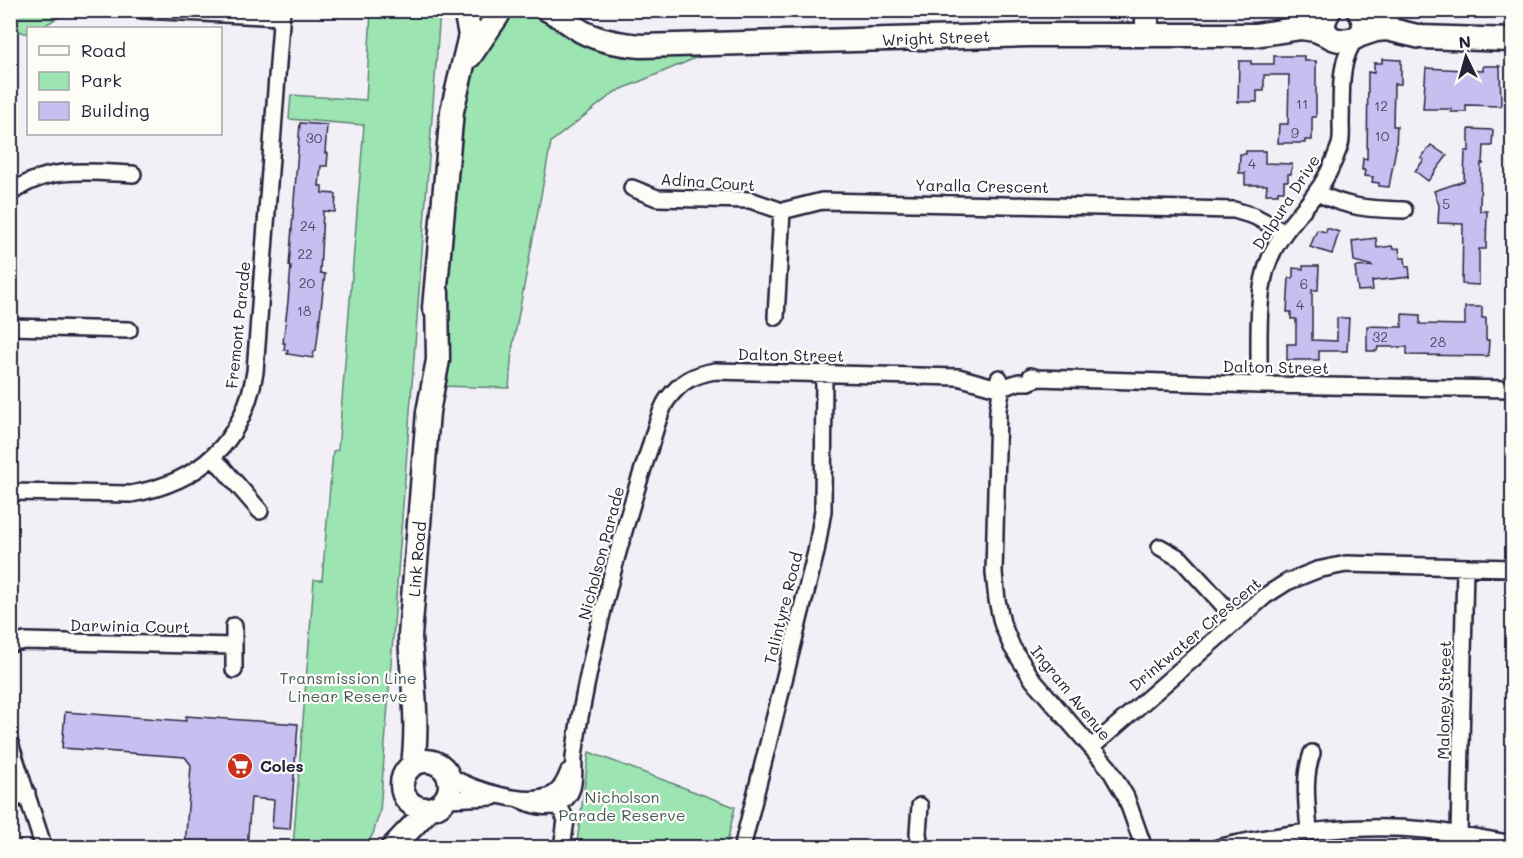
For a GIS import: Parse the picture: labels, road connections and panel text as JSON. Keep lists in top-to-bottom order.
{
  "streets": {
    "street": [
      "Wright Street",
      "Adina Court",
      "Yaralla Crescent",
      "Dalpura Drive",
      "Fremont Parade",
      "Dalton Street",
      "Nicholson Parade",
      "Link Road",
      "Talintyre Road",
      "Darwinia Court",
      "Drinkwater Crescent",
      "Ingram Avenue",
      "Maloney Street"
    ]
  },
  "crossings": [
    ["Wright Street", "Dalpura Drive"],
    ["Adina Court", "Yaralla Crescent"],
    ["Yaralla Crescent", "Dalpura Drive"],
    ["Dalpura Drive", "Dalton Street"],
    ["Dalton Street", "Nicholson Parade"],
    ["Dalton Street", "Talintyre Road"],
    ["Dalton Street", "Ingram Avenue"],
    ["Drinkwater Crescent", "Ingram Avenue"],
    ["Drinkwater Crescent", "Maloney Street"]
  ],
  "parks": ["Transmission Line Linear Reserve", "Nicholson Parade Reserve"],
  "places": {
    "supermarket": ["Coles"]
  },
  "house_numbers": [
    "11",
    "12",
    "9",
    "10",
    "30",
    "4",
    "5",
    "24",
    "22",
    "20",
    "6",
    "4",
    "18",
    "32",
    "28"
  ],
  "legend": ["Road", "Park", "Building"],
  "north": "top"
}
